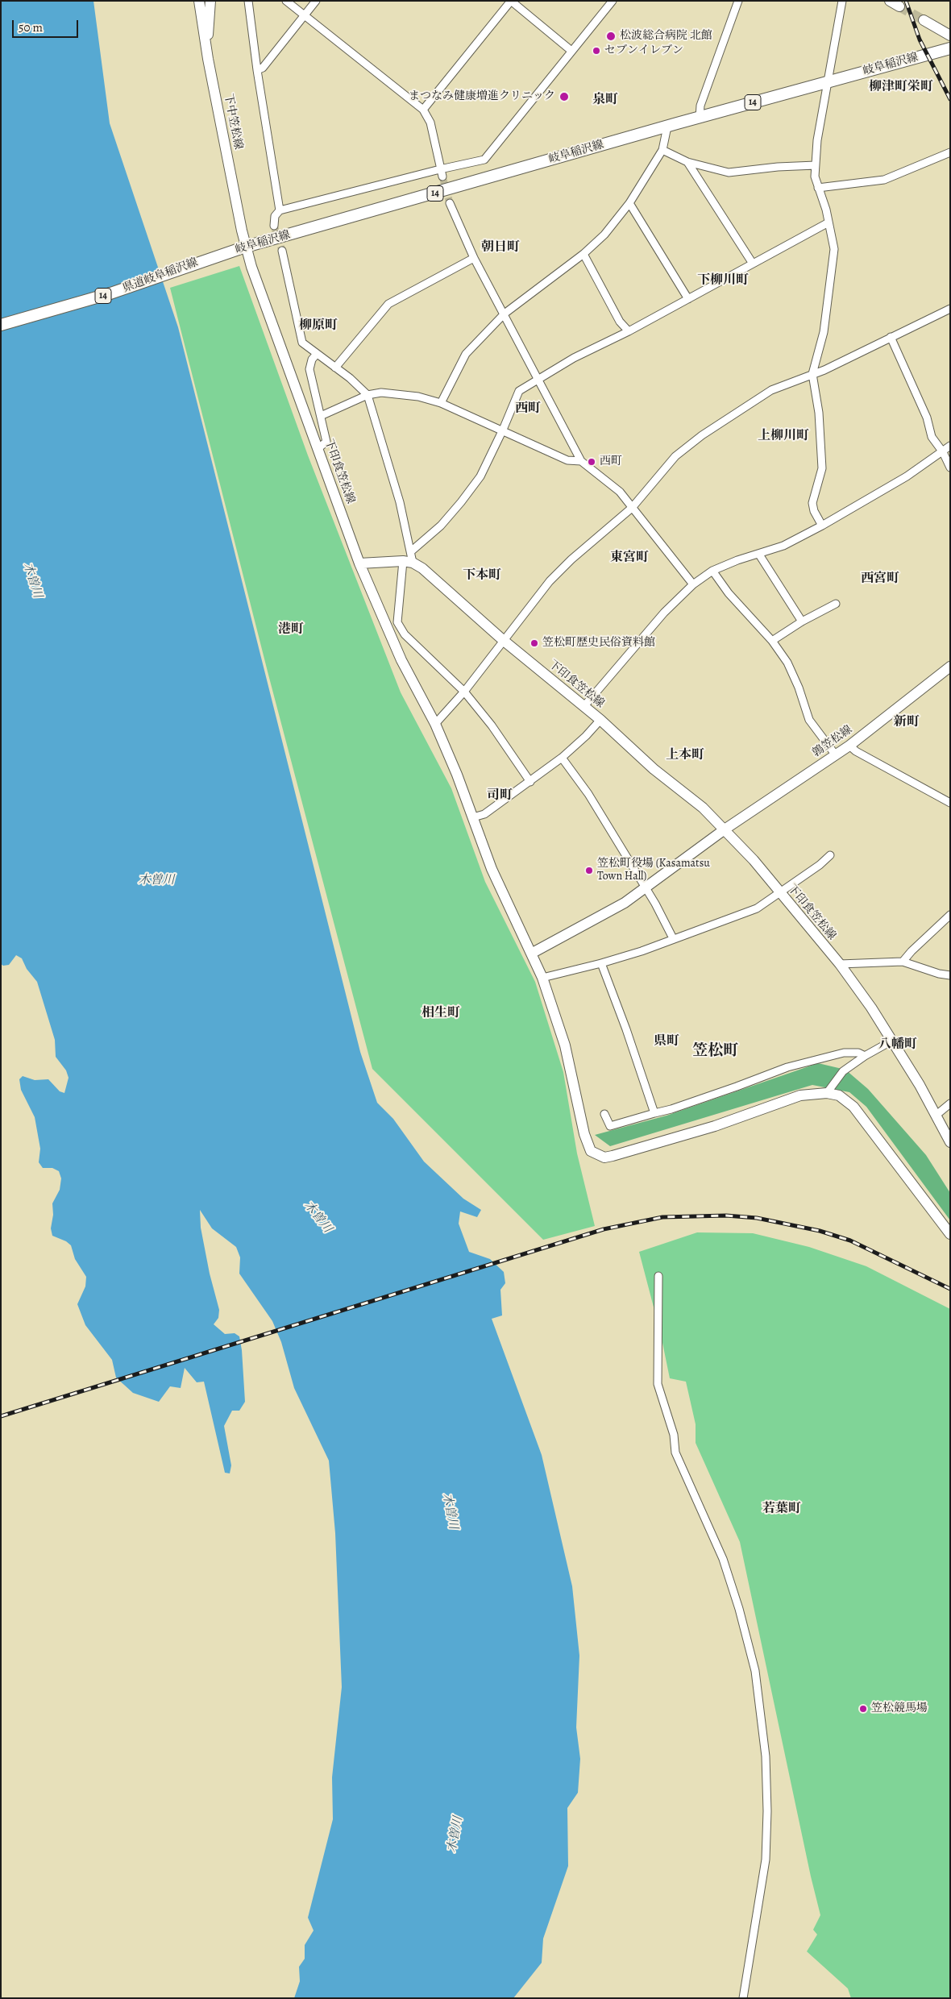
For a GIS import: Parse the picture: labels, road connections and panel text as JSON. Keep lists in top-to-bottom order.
{
  "streets": {
    "main road": [
      "岐阜稲沢線",
      "14",
      "下中笠松線",
      "県道岐阜稲沢線",
      "下印食笠松線",
      "鶉笠松線"
    ]
  },
  "crossings": [
    ["岐阜稲沢線", "下中笠松線"],
    ["岐阜稲沢線", "県道岐阜稲沢線"],
    ["岐阜稲沢線", "下印食笠松線"],
    ["下中笠松線", "下印食笠松線"],
    ["下印食笠松線", "鶉笠松線"]
  ],
  "districts": [
    "柳津町栄町",
    "泉町",
    "朝日町",
    "下柳川町",
    "柳原町",
    "西町",
    "上柳川町",
    "東宮町",
    "下本町",
    "西宮町",
    "港町",
    "新町",
    "上本町",
    "司町",
    "相生町",
    "県町",
    "八幡町",
    "笠松町",
    "若葉町"
  ],
  "water": ["木曽川"],
  "places": [
    "松波総合病院 北館",
    "セブンイレブン",
    "まつなみ健康増進クリニック",
    "西町",
    "笠松町歴史民俗資料館",
    "笠松町役場 (Kasamatsu Town Hall)",
    "笠松競馬場"
  ],
  "scale_bar": "50 m"
}
